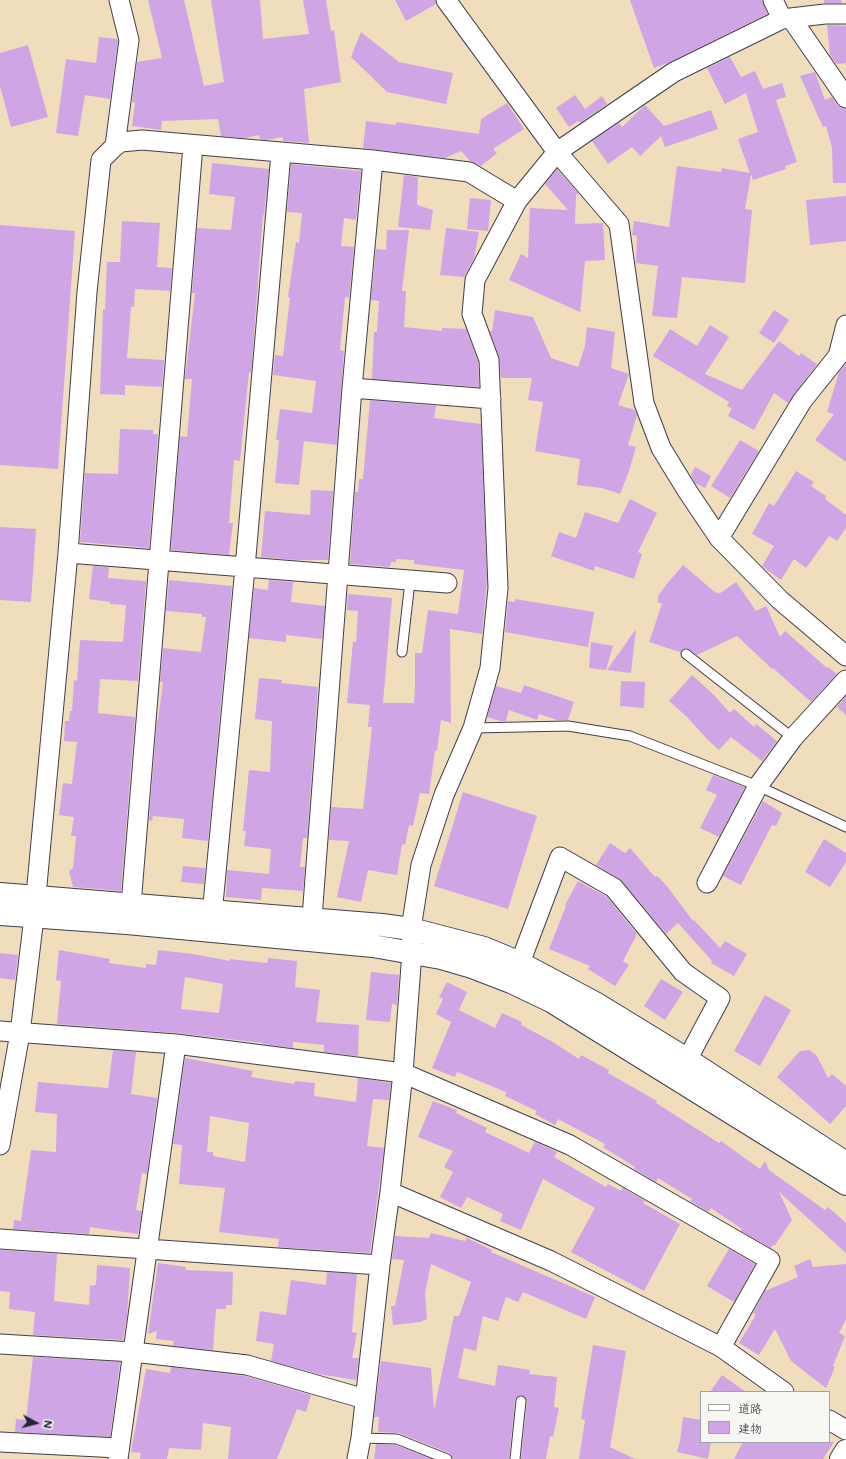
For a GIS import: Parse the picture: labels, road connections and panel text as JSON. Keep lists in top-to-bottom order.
{
  "legend": ["道路", "建物"],
  "north": "right"
}
